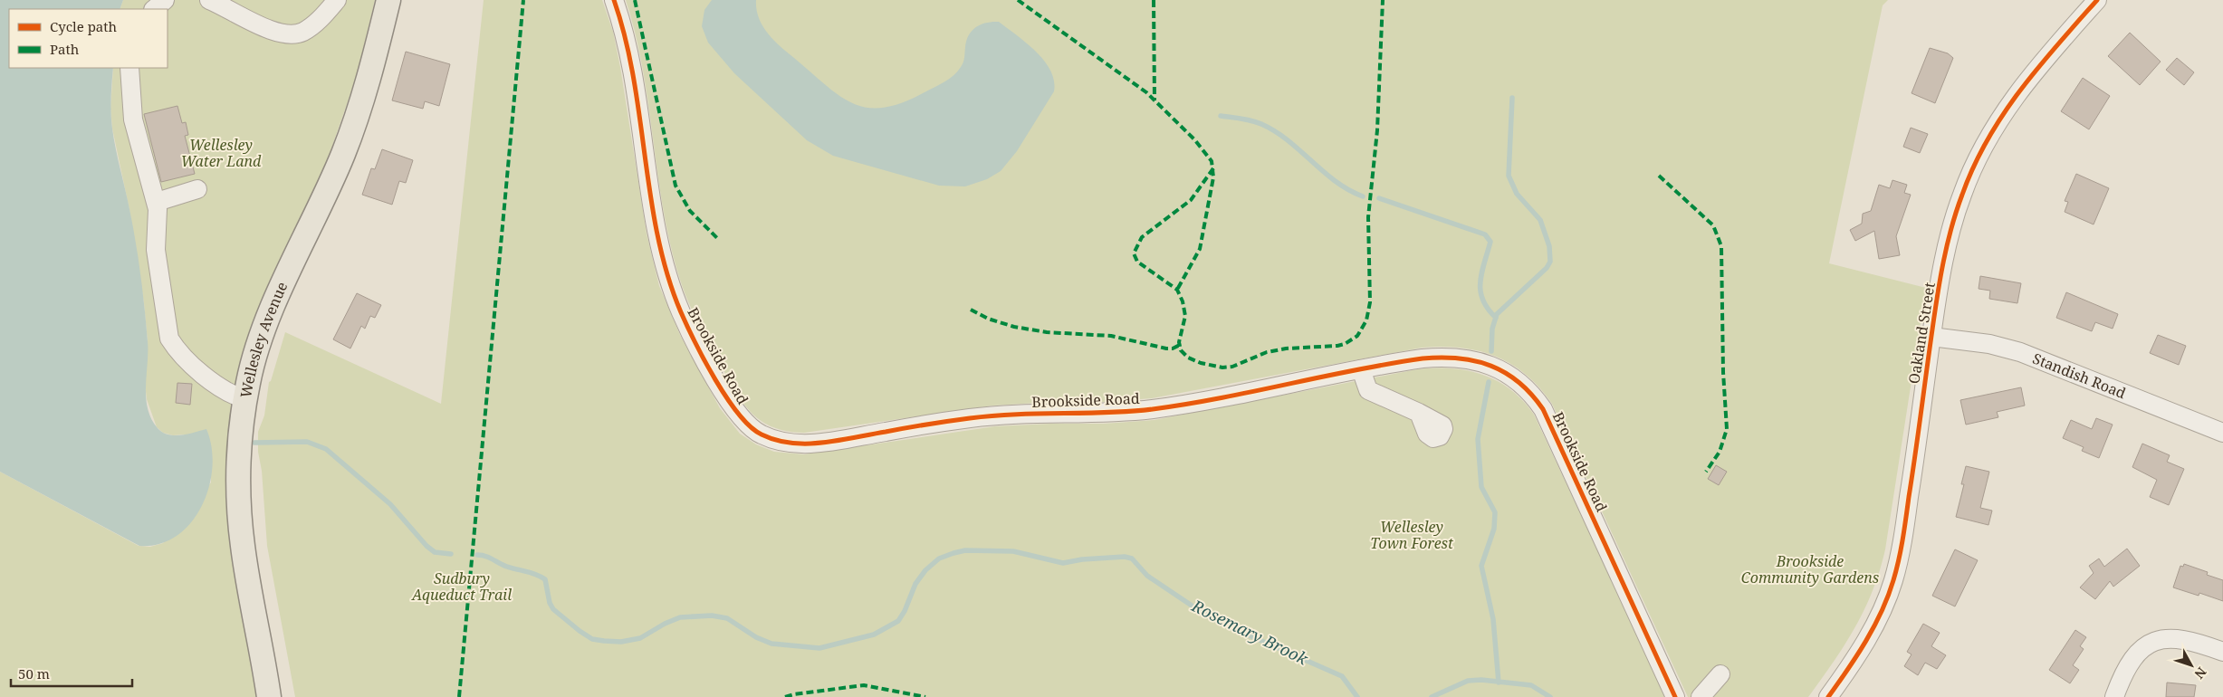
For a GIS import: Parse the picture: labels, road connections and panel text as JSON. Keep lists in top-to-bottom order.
{
  "streets": {
    "main road": ["Wellesley Avenue"],
    "street": ["Oakland Street", "Brookside Road", "Standish Road"]
  },
  "crossings": [
    ["Oakland Street", "Standish Road"]
  ],
  "water": ["Rosemary Brook"],
  "parks": [
    "Wellesley Water Land",
    "Wellesley Town Forest",
    "Brookside Community Gardens",
    "Sudbury Aqueduct Trail"
  ],
  "legend": ["Cycle path", "Path"],
  "scale_bar": "50 m",
  "north": "bottom right"
}
